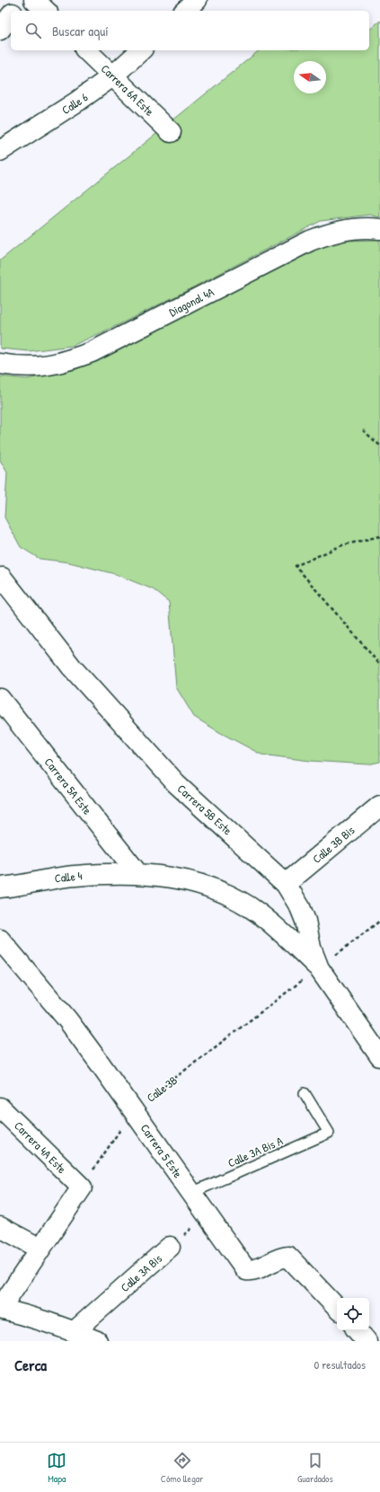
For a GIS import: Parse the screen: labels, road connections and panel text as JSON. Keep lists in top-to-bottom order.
{
  "streets": {
    "street": [
      "Carrera 6A Este",
      "Calle 6",
      "Diagonal 4A",
      "Carrera 5A Este",
      "Carrera 5B Este",
      "Calle 3B Bis",
      "Calle 4",
      "Carrera 4A Este",
      "Carrera 5 Este",
      "Calle 3A Bis"
    ],
    "lane": ["Calle 3A Bis A"],
    "path": ["Calle 3B"]
  },
  "crossings": [
    ["Carrera 6A Este", "Calle 6"],
    ["Carrera 5A Este", "Calle 4"],
    ["Carrera 5B Este", "Calle 3B Bis"],
    ["Carrera 5B Este", "Calle 4"],
    ["Carrera 5B Este", "Calle 3B"],
    ["Calle 4", "Calle 3B"],
    ["Calle 3B", "Carrera 4A Este"],
    ["Calle 3B", "Carrera 5 Este"],
    ["Carrera 5 Este", "Calle 3A Bis A"],
    ["Carrera 5 Este", "Calle 3A Bis"]
  ],
  "north": "left",
  "page": {
    "search": "Buscar aquí",
    "heading": ["Cerca", "0 resultados"],
    "nav": ["Mapa", "Cómo llegar", "Guardados"]
  }
}
